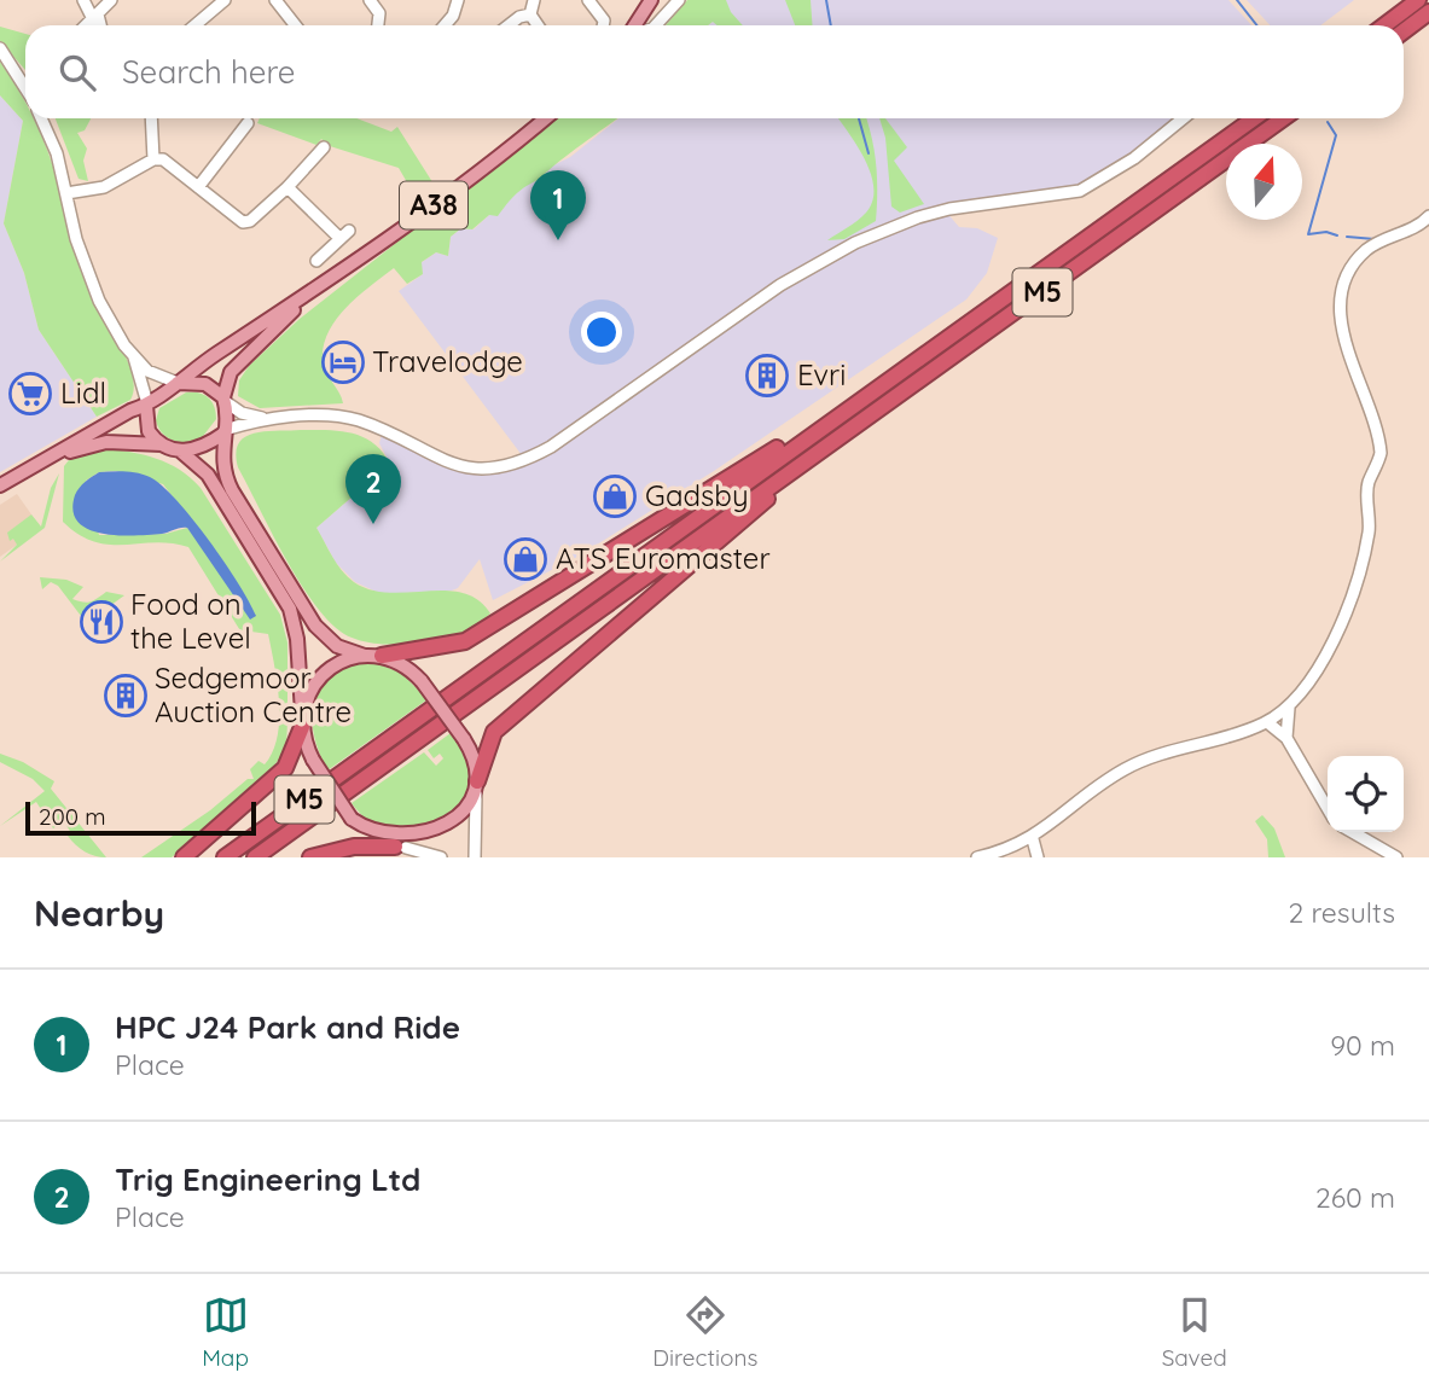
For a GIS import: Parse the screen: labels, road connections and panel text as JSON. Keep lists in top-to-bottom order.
{
  "streets": {
    "highway": ["M5"],
    "main road": ["A38"]
  },
  "crossings": [
    ["A38", "M5"]
  ],
  "places": {
    "hotel": ["Travelodge"],
    "building": ["Evri", "Sedgemoor Auction Centre"],
    "supermarket": ["Lidl"],
    "shop": ["Gadsby", "ATS Euromaster"],
    "restaurant": ["Food on the Level"]
  },
  "scale_bar": "200 m",
  "north": "top",
  "page": {
    "search": "Search here",
    "pins": ["1", "2"],
    "scale": "200 m",
    "heading": ["Nearby", "2 results"],
    "list": [
      {
        "mark": "1",
        "name": "HPC J24 Park and Ride",
        "note": "Place",
        "value": "90 m"
      },
      {
        "mark": "2",
        "name": "Trig Engineering Ltd",
        "note": "Place",
        "value": "260 m"
      }
    ],
    "nav": ["Map", "Directions", "Saved"]
  }
}
